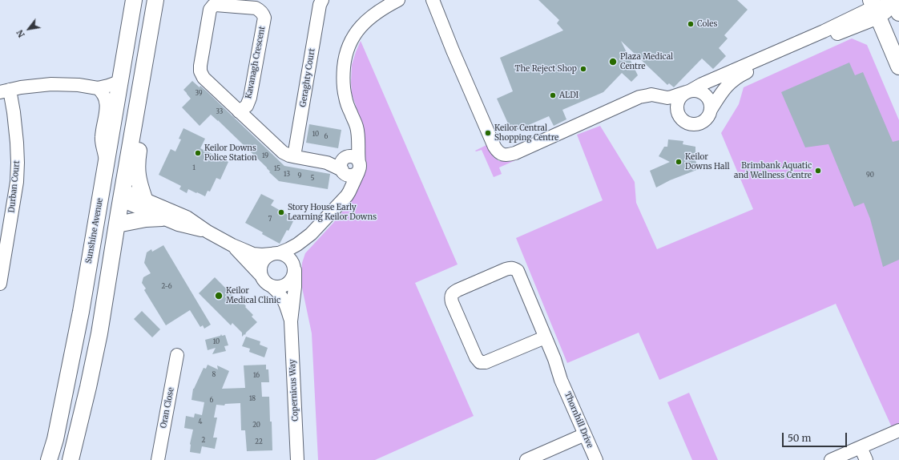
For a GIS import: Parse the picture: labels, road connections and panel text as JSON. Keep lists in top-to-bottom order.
{
  "streets": {
    "main road": ["Sunshine Avenue"],
    "street": [
      "Kavanagh Crescent",
      "Geraghty Court",
      "Durban Court",
      "Copernicus Way",
      "Oran Close",
      "Thornhill Drive"
    ]
  },
  "crossings": [
    ["Kavanagh Crescent", "Geraghty Court"]
  ],
  "places": [
    "Coles",
    "Plaza Medical Centre",
    "The Reject Shop",
    "ALDI",
    "Keilor Central Shopping Centre",
    "Keilor Downs Police Station",
    "Keilor Downs Hall",
    "Brimbank Aquatic and Wellness Centre",
    "Story House Early Learning Keilor Downs",
    "Keilor Medical Clinic"
  ],
  "house_numbers": [
    "39",
    "33",
    "10",
    "6",
    "19",
    "1",
    "15",
    "13",
    "90",
    "9",
    "5",
    "7",
    "2-6",
    "10",
    "8",
    "16",
    "18",
    "6",
    "4",
    "20",
    "2",
    "22"
  ],
  "scale_bar": "50 m",
  "north": "bottom left"
}
